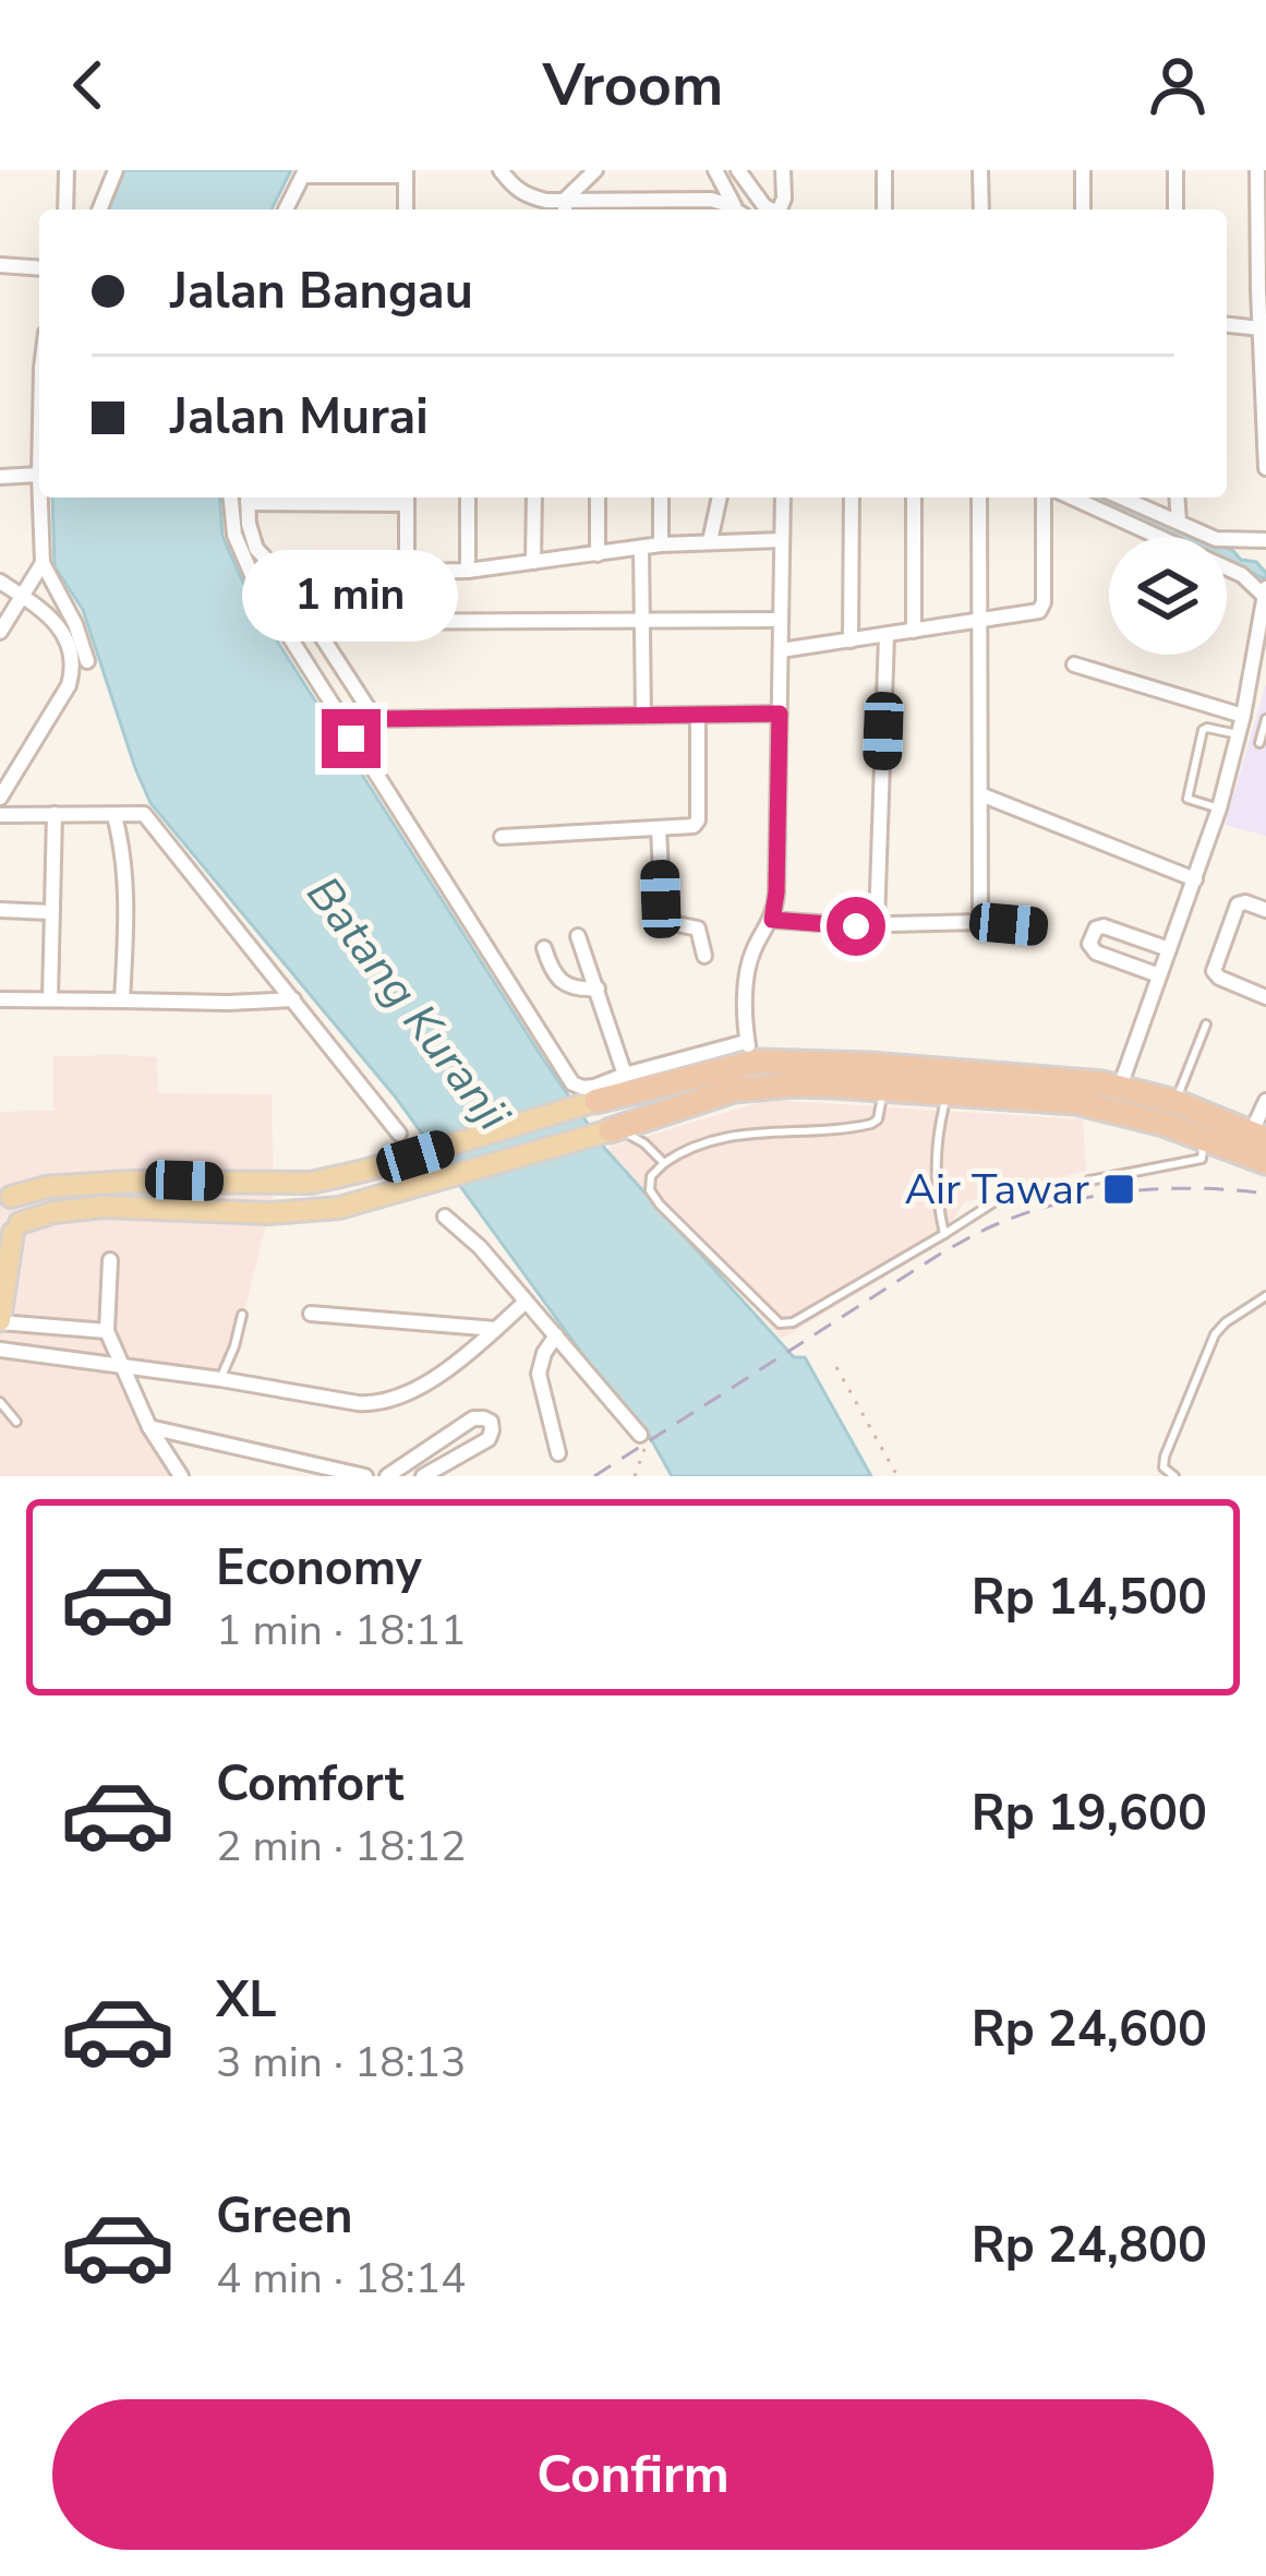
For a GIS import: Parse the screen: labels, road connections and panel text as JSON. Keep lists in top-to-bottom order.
{
  "water": ["Batang Kuranji"],
  "places": {
    "transit": ["Air Tawar"]
  },
  "page": {
    "header": "Vroom",
    "banner": ["Jalan Bangau", "Jalan Murai"],
    "bubble": "1 min",
    "list": [
      {
        "name": "Economy",
        "note": "1 min · 18:11",
        "value": "Rp 14,500"
      },
      {
        "name": "Comfort",
        "note": "2 min · 18:12",
        "value": "Rp 19,600"
      },
      {
        "name": "XL",
        "note": "3 min · 18:13",
        "value": "Rp 24,600"
      },
      {
        "name": "Green",
        "note": "4 min · 18:14",
        "value": "Rp 24,800"
      }
    ],
    "buttons": "Confirm"
  }
}
